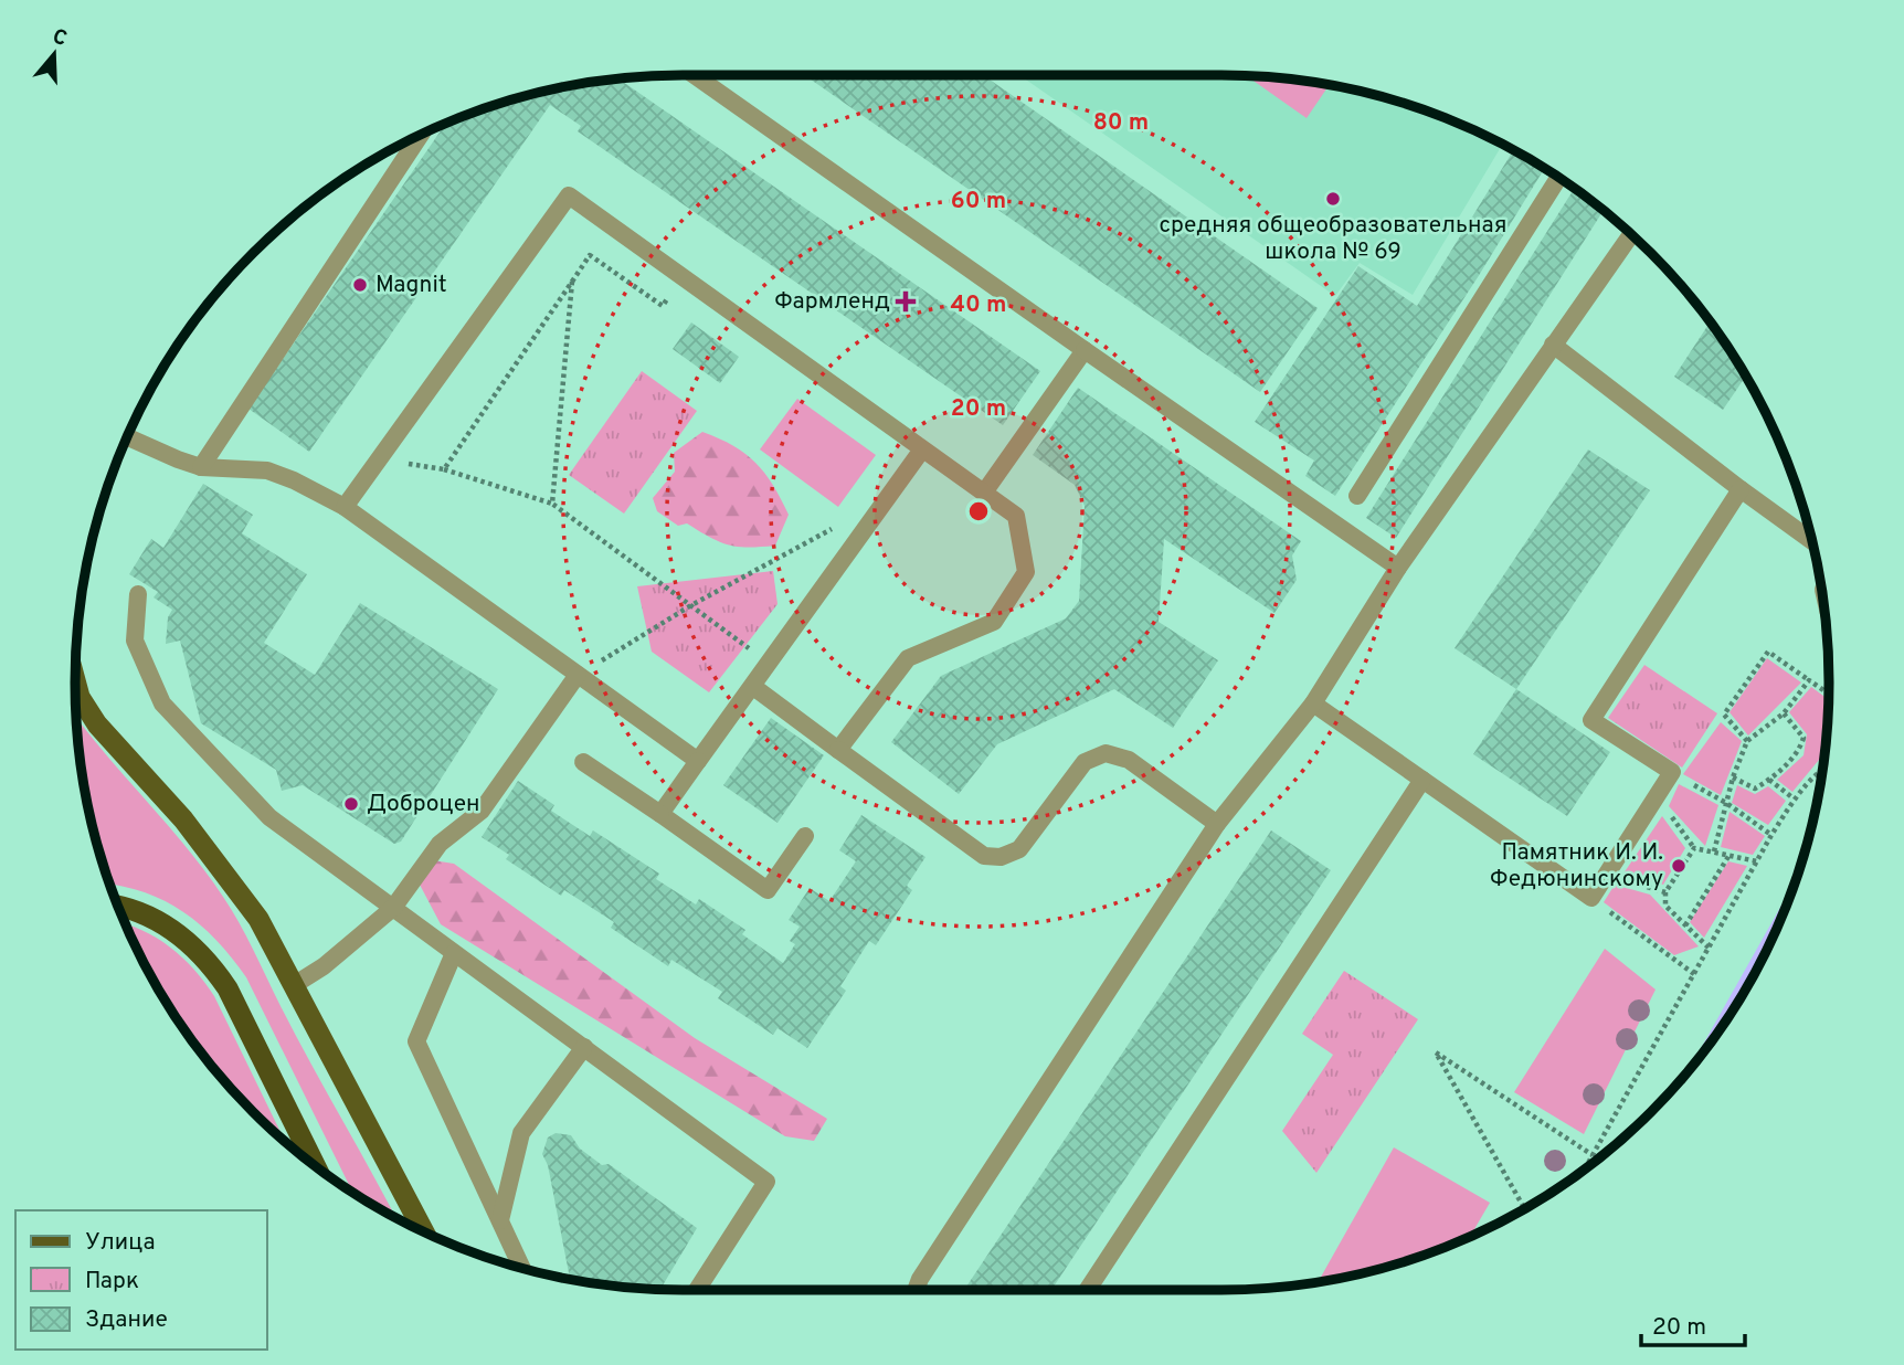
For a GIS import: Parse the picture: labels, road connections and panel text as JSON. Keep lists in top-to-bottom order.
{
  "places": {
    "other": [
      "средняя общеобразовательная школа № 69",
      "Magnit",
      "Доброцен",
      "Памятник И. И. Федюнинскому"
    ],
    "health": ["Фармленд"]
  },
  "legend": ["Улица", "Парк", "Здание"],
  "scale_bar": "20 m",
  "north": "top",
  "rings": [
    "80 m",
    "60 m",
    "40 m",
    "20 m"
  ]
}
